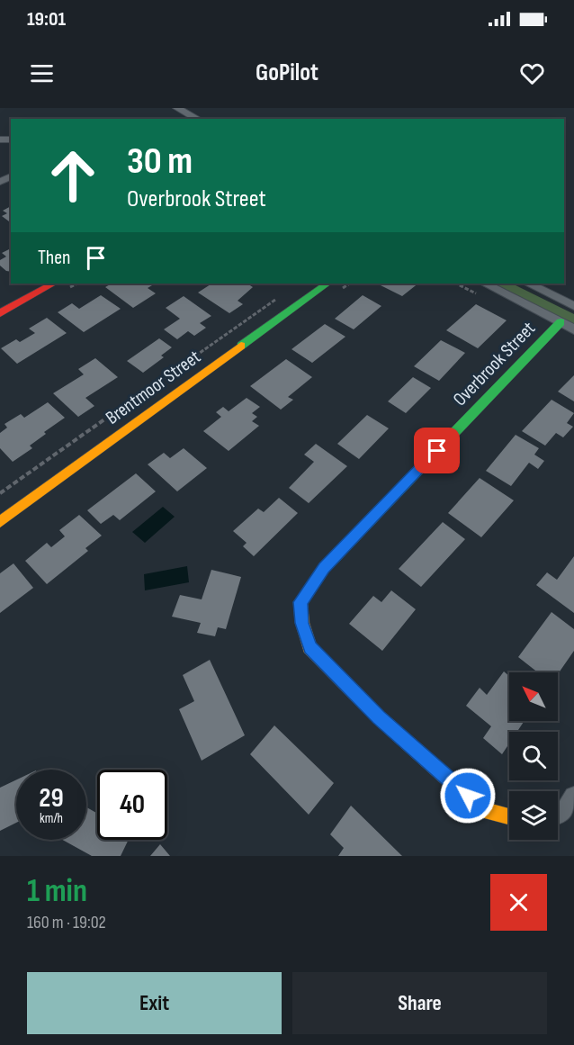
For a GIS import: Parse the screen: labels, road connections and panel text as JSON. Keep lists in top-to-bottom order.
{
  "streets": {
    "street": ["Overbrook Street", "Brentmoor Street"]
  },
  "north": "top left",
  "page": {
    "status": "19:01",
    "header": "GoPilot",
    "turn": ["30 m", "Overbrook Street"],
    "then": "Then",
    "speed": "29 km/h",
    "limit": "40",
    "heading": ["1 min", "160 m · 19:02"],
    "buttons": ["Exit", "Share"]
  }
}
